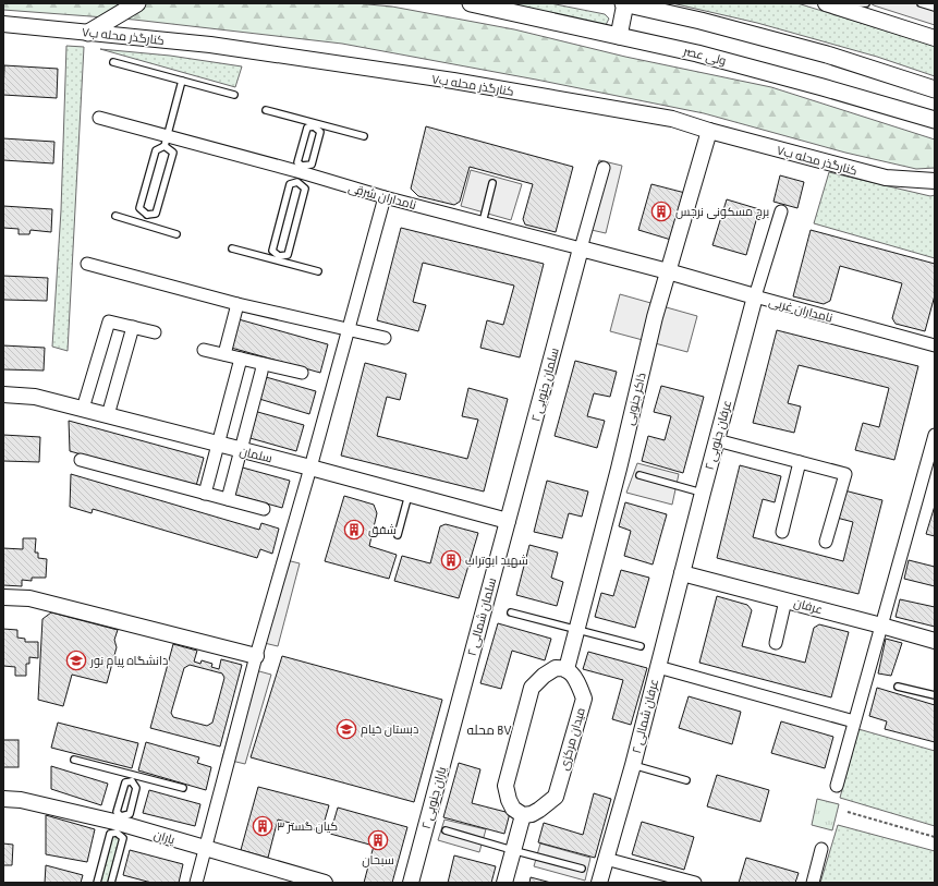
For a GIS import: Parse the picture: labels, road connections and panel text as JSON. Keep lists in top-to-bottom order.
{
  "streets": {
    "main road": ["ولی عصر"],
    "street": [
      "کنارگذر محله ب۷",
      "نامداران شرقی",
      "نامداران غربی",
      "سلمان جنوبی ۲",
      "ذاکر جنوبی",
      "عرفان جنوبی ۲",
      "سلمان",
      "عرفان",
      "سلمان شمالی ۲",
      "عرفان شمالی ۲",
      "میدان مرکزی",
      "یاران جنوبی ۲",
      "یاران"
    ]
  },
  "crossings": [
    ["کنارگذر محله ب۷", "ذاکر جنوبی"],
    ["نامداران شرقی", "نامداران غربی"],
    ["نامداران شرقی", "سلمان جنوبی ۲"],
    ["نامداران شرقی", "ذاکر جنوبی"],
    ["نامداران غربی", "ذاکر جنوبی"],
    ["نامداران غربی", "عرفان جنوبی ۲"],
    ["سلمان جنوبی ۲", "سلمان"],
    ["سلمان جنوبی ۲", "سلمان شمالی ۲"],
    ["ذاکر جنوبی", "میدان مرکزی"],
    ["عرفان جنوبی ۲", "عرفان"],
    ["عرفان جنوبی ۲", "عرفان شمالی ۲"],
    ["سلمان", "سلمان شمالی ۲"],
    ["عرفان", "عرفان شمالی ۲"],
    ["سلمان شمالی ۲", "یاران جنوبی ۲"]
  ],
  "districts": ["محله B۷"],
  "places": {
    "building": [
      "برج مسکونی نرجس",
      "شفق",
      "شهید ابوتراب",
      "کیان گستر ۳",
      "سبحان"
    ],
    "school or university": ["دانشگاه پیام نور", "دبستان خیام"]
  }
}
